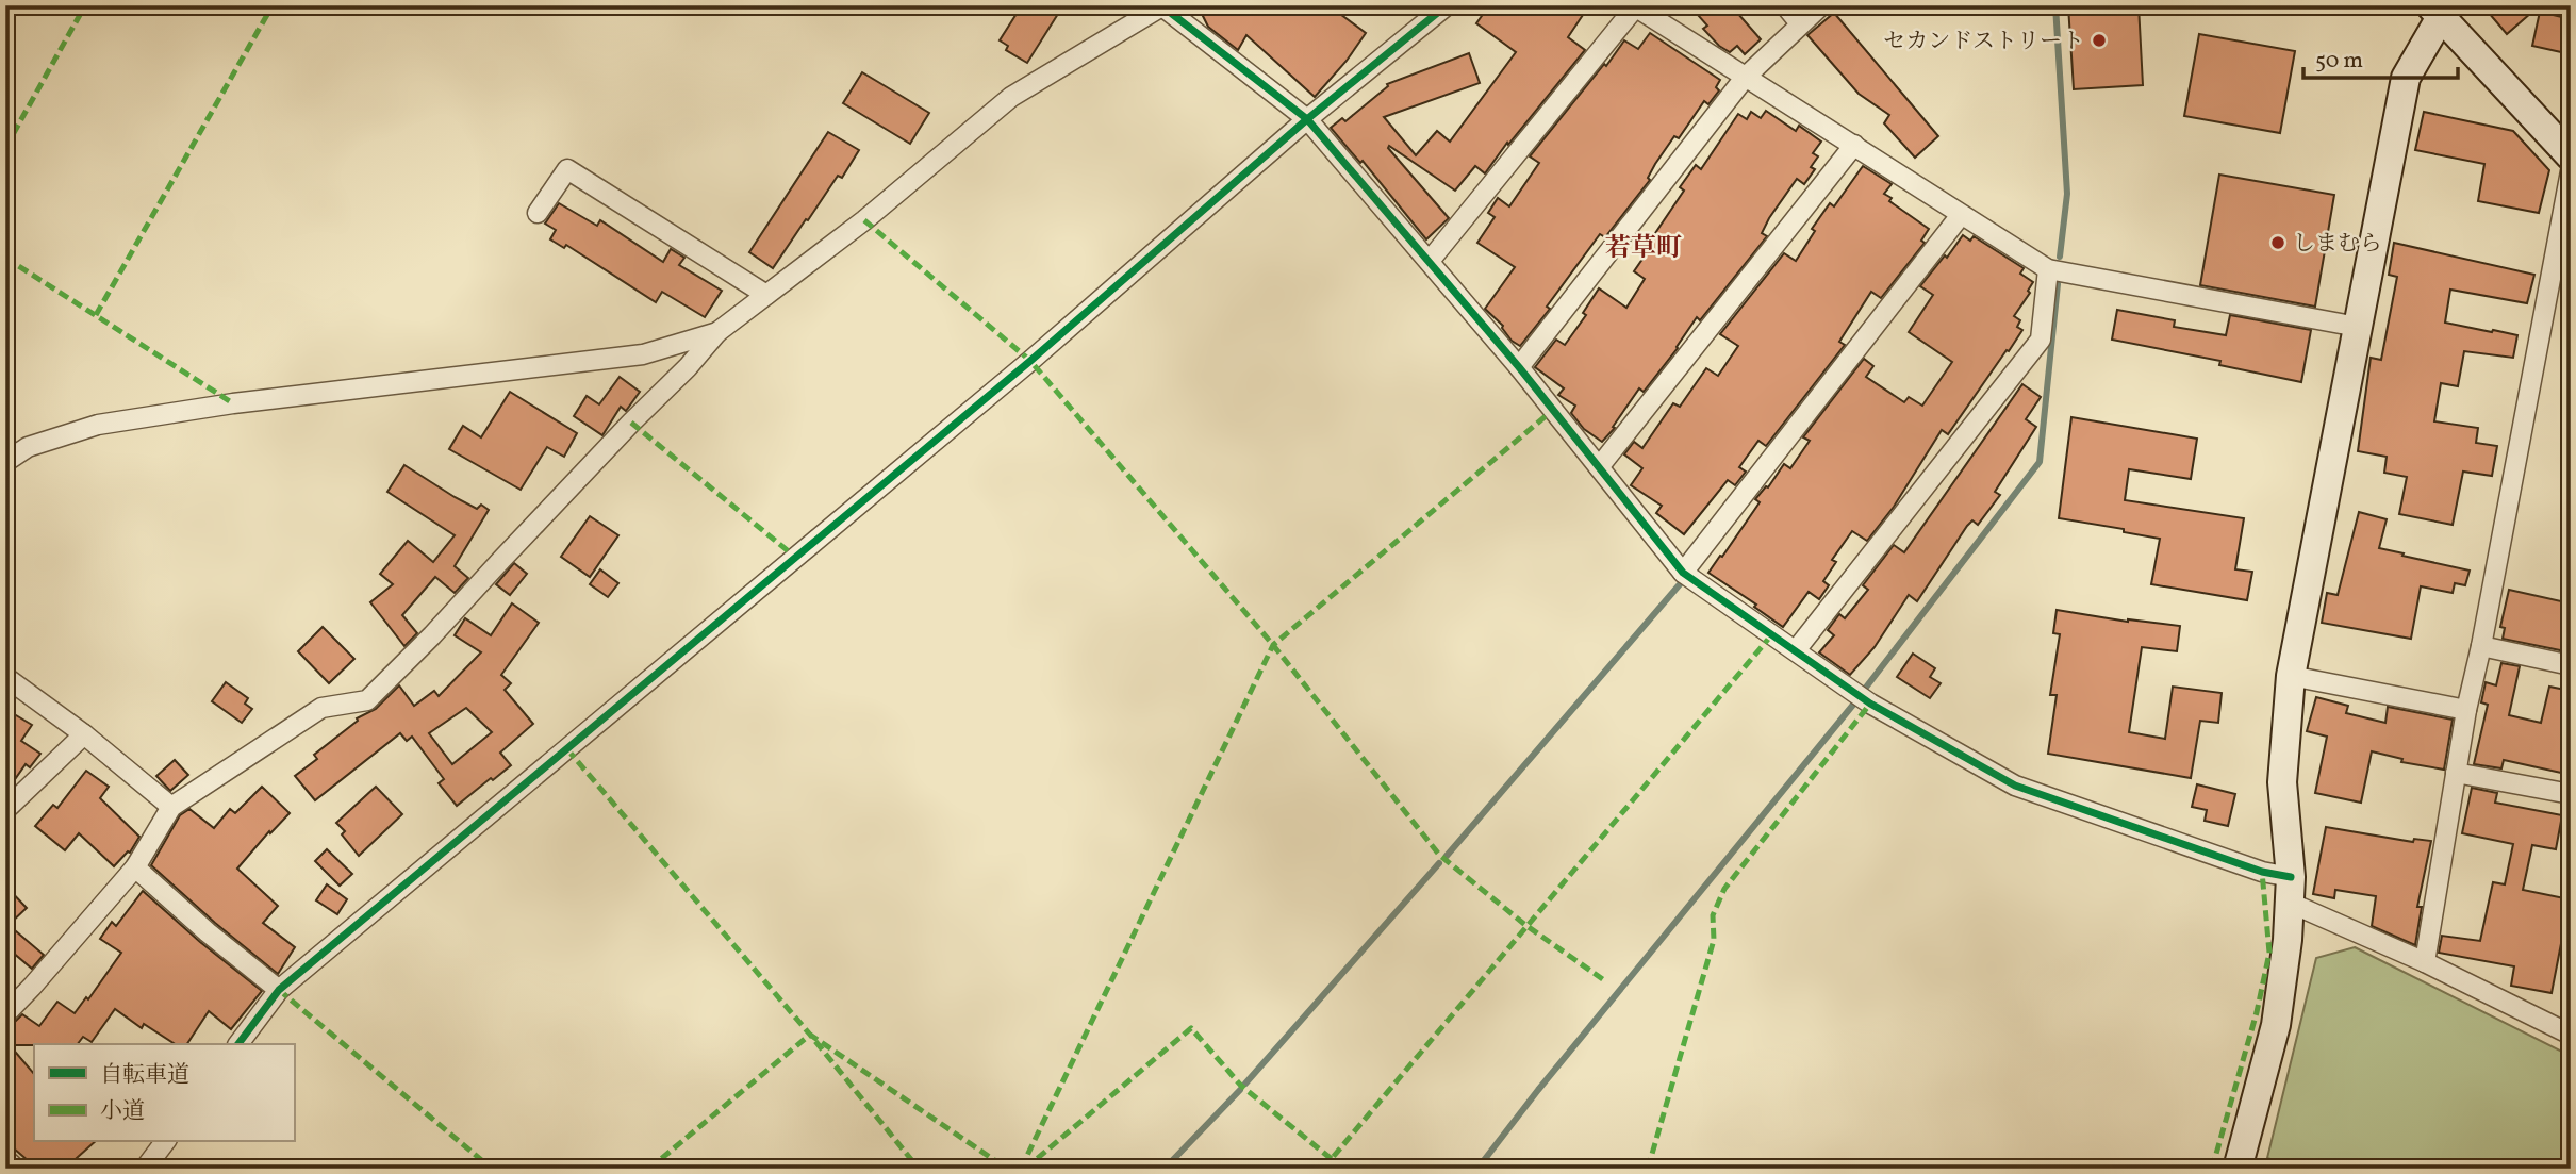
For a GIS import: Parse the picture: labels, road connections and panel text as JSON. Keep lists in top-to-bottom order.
{
  "districts": ["若草町"],
  "places": ["セカンドストリート", "しまむら"],
  "legend": ["自転車道", "小道"],
  "scale_bar": "50 m"
}
